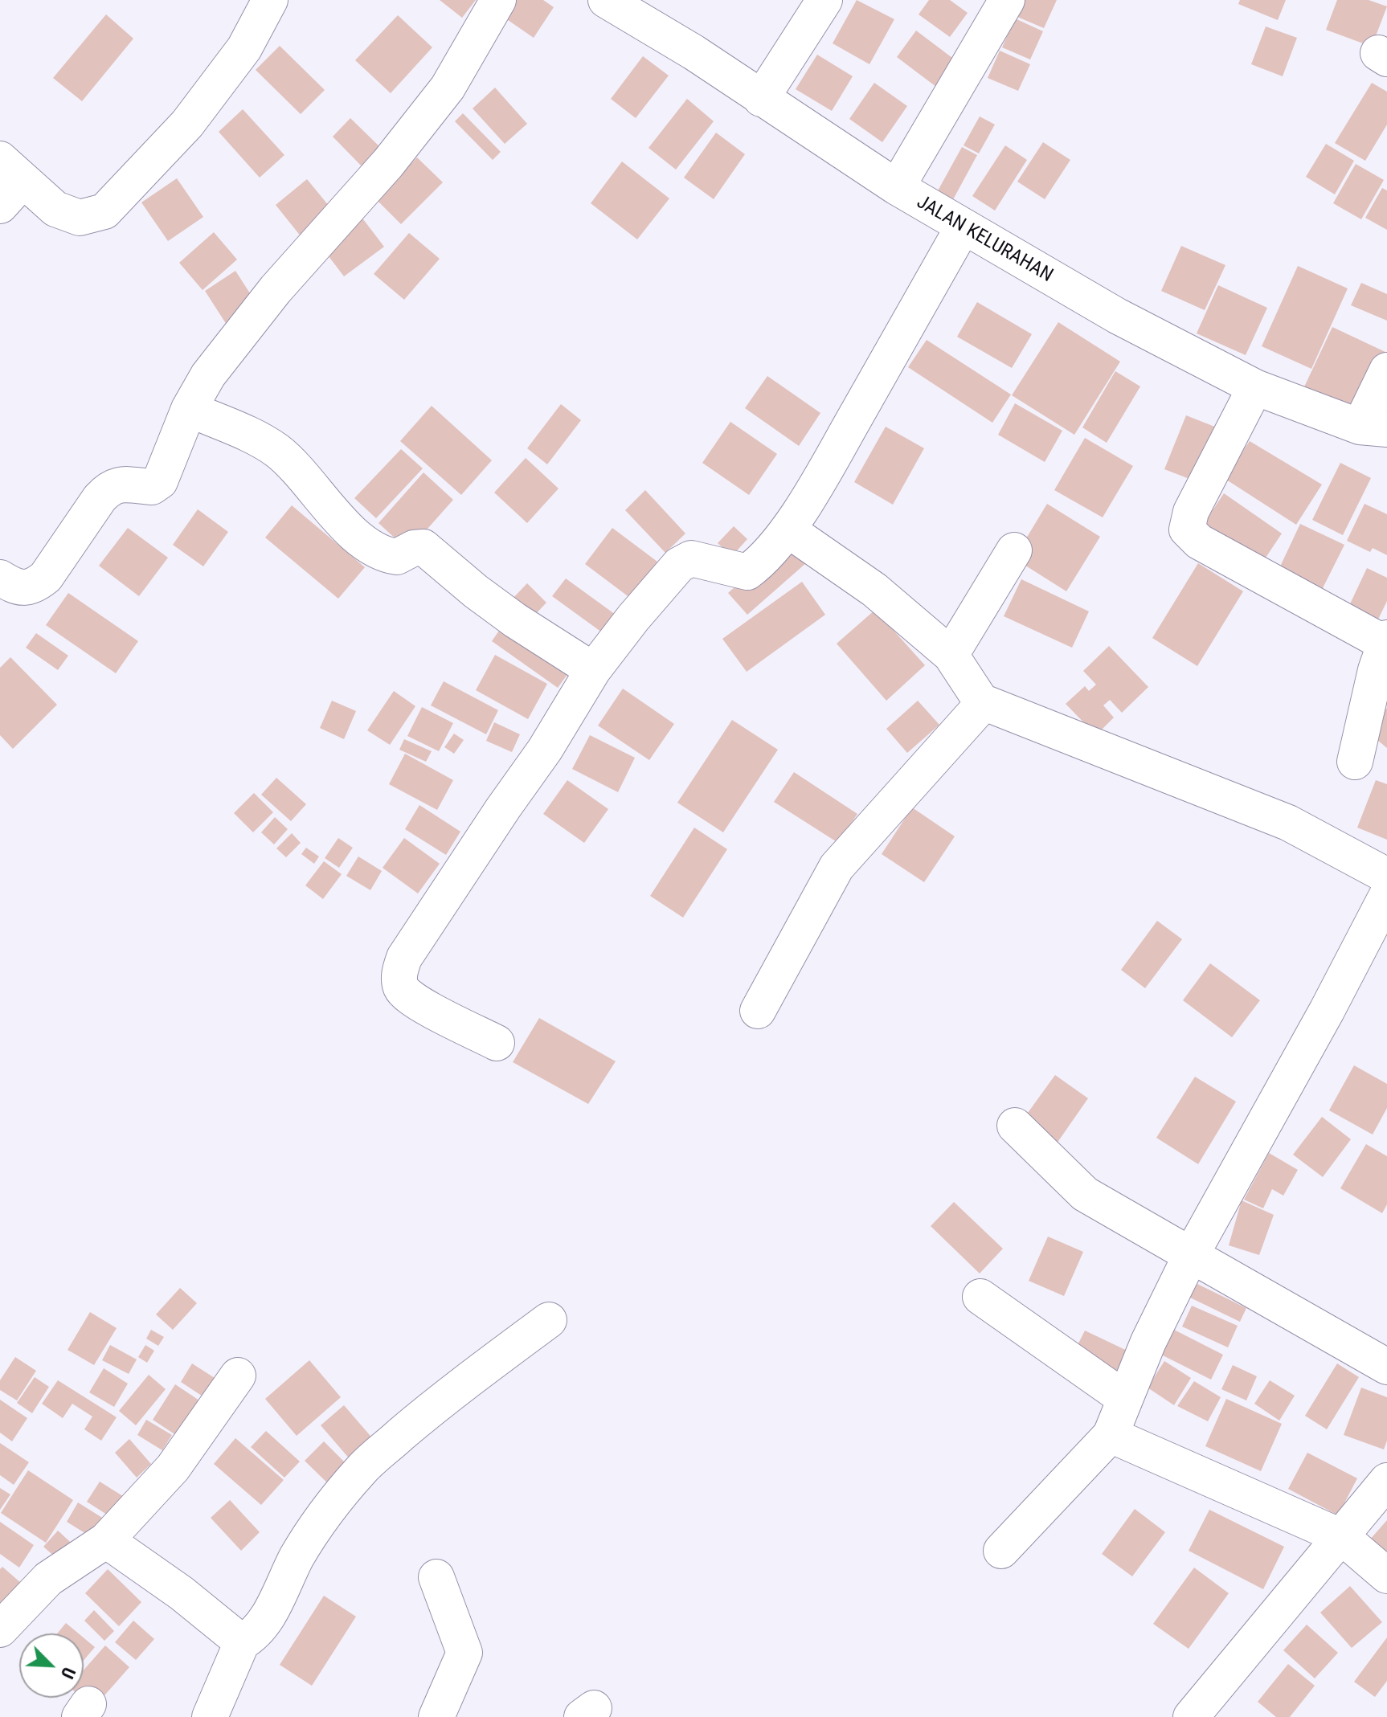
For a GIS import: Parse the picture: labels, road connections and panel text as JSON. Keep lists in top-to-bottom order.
{
  "streets": {
    "street": ["JALAN KELURAHAN"]
  },
  "north": "bottom right"
}
